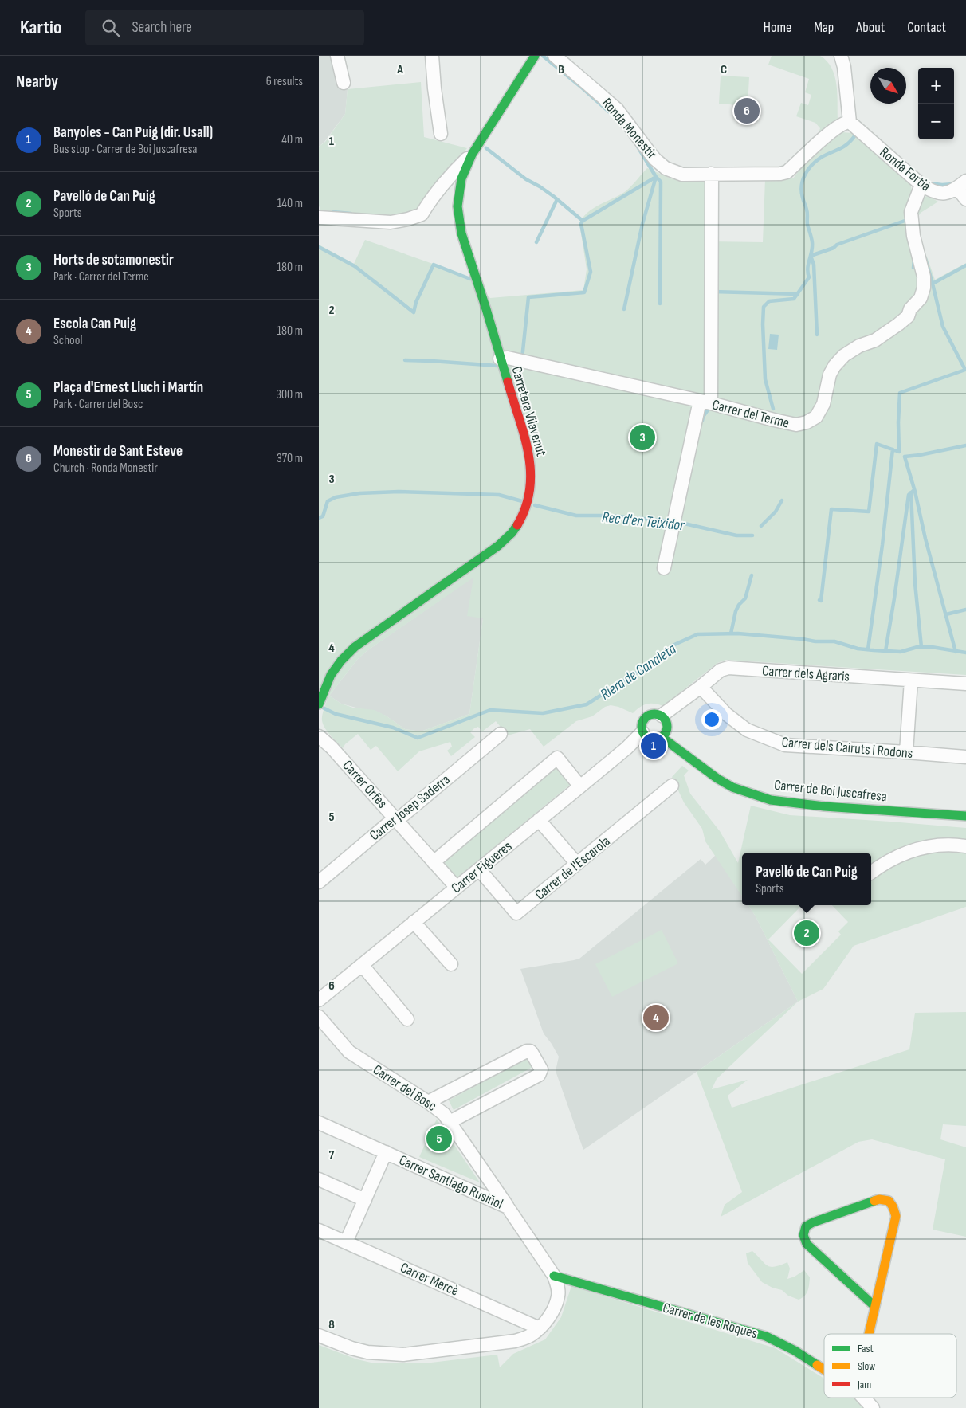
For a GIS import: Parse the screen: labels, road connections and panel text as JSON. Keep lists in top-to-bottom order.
{
  "streets": {
    "street": [
      "Ronda Monestir",
      "Ronda Fortià",
      "Carretera Vilavenut",
      "Carrer del Terme",
      "Carrer dels Agraris",
      "Carrer dels Cairuts i Rodons",
      "Carrer Orfes",
      "Carrer de Boi Juscafresa",
      "Carrer Josep Saderra",
      "Carrer Figueres",
      "Carrer de l'Escarola",
      "Carrer del Bosc",
      "Carrer Santiago Rusiñol",
      "Carrer Mercè",
      "Carrer de les Roques"
    ]
  },
  "crossings": [
    ["Ronda Monestir", "Ronda Fortià"],
    ["Ronda Fortià", "Carrer del Terme"],
    ["Carretera Vilavenut", "Carrer del Terme"],
    ["Carrer dels Agraris", "Carrer dels Cairuts i Rodons"],
    ["Carrer dels Agraris", "Carrer de Boi Juscafresa"],
    ["Carrer dels Agraris", "Carrer Figueres"],
    ["Carrer Orfes", "Carrer Josep Saderra"],
    ["Carrer Orfes", "Carrer Figueres"],
    ["Carrer de Boi Juscafresa", "Carrer Figueres"],
    ["Carrer Figueres", "Carrer de l'Escarola"],
    ["Carrer del Bosc", "Carrer Santiago Rusiñol"],
    ["Carrer Santiago Rusiñol", "Carrer de les Roques"]
  ],
  "water": ["Rec d'en Teixidor", "Riera de Canaleta"],
  "legend": ["Fast", "Slow", "Jam"],
  "north": "bottom right",
  "page": {
    "header": "Kartio",
    "search": "Search here",
    "nav": [
      "Home",
      "Map",
      "About",
      "Contact"
    ],
    "heading": ["Nearby", "6 results"],
    "map_buttons": ["+", "−"],
    "pins": [
      "6",
      "3",
      "1",
      "2",
      "4",
      "5"
    ],
    "list": [
      {
        "mark": "1",
        "name": "Banyoles - Can Puig (dir. Usall)",
        "note": "Bus stop · Carrer de Boi Juscafresa",
        "value": "40 m"
      },
      {
        "mark": "2",
        "name": "Pavelló de Can Puig",
        "note": "Sports",
        "value": "140 m"
      },
      {
        "mark": "3",
        "name": "Horts de sotamonestir",
        "note": "Park · Carrer del Terme",
        "value": "180 m"
      },
      {
        "mark": "4",
        "name": "Escola Can Puig",
        "note": "School",
        "value": "180 m"
      },
      {
        "mark": "5",
        "name": "Plaça d'Ernest Lluch i Martín",
        "note": "Park · Carrer del Bosc",
        "value": "300 m"
      },
      {
        "mark": "6",
        "name": "Monestir de Sant Esteve",
        "note": "Church · Ronda Monestir",
        "value": "370 m"
      }
    ],
    "popup": ["Pavelló de Can Puig", "Sports"]
  },
  "grid": {
    "columns": ["A", "B", "C"],
    "rows": [
      "1",
      "2",
      "3",
      "4",
      "5",
      "6",
      "7",
      "8"
    ]
  }
}
